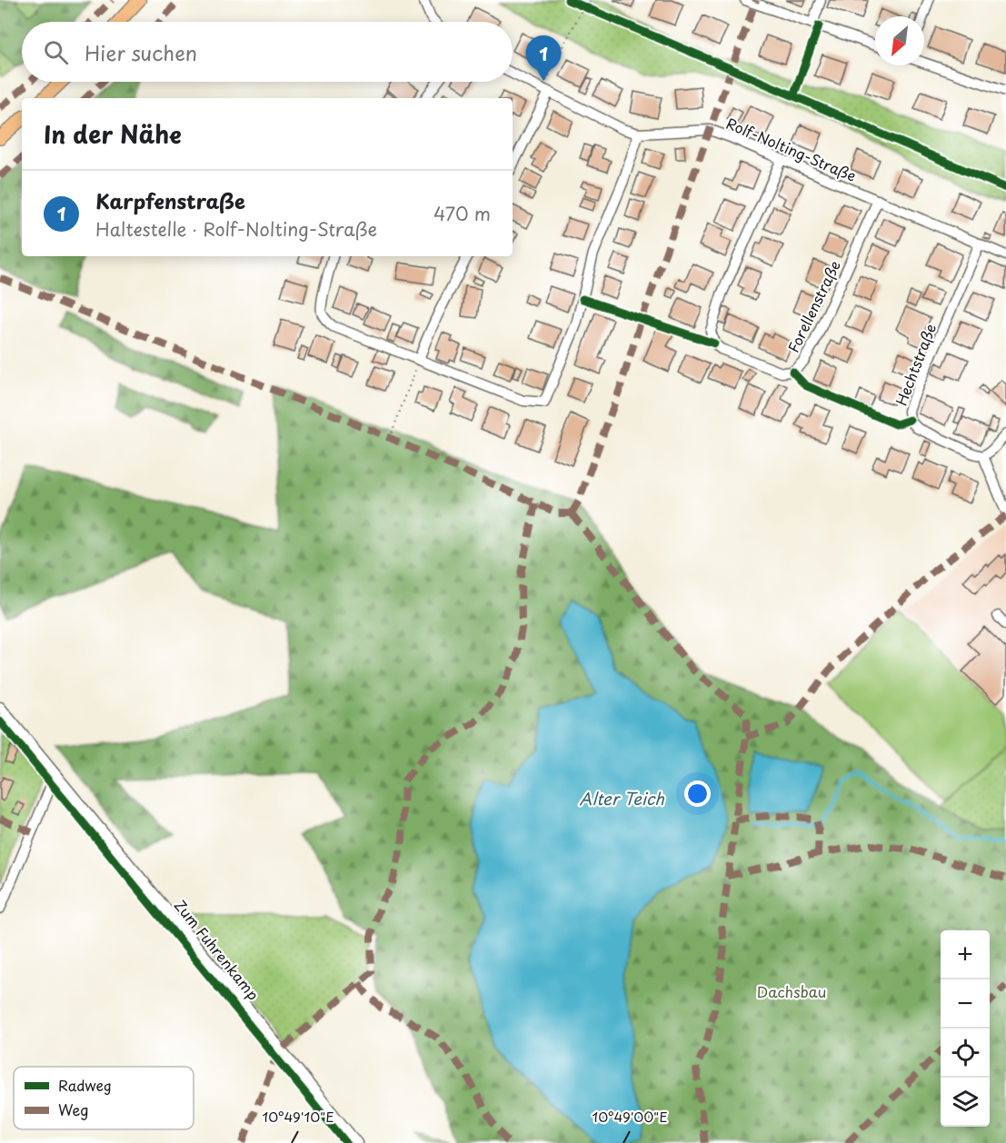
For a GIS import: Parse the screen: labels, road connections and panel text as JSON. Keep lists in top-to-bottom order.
{
  "streets": {
    "street": [
      "Rolf-Nolting-Straße",
      "Forellenstraße",
      "Hechtstraße",
      "Zum Fuhrenkamp"
    ]
  },
  "crossings": [
    ["Rolf-Nolting-Straße", "Forellenstraße"],
    ["Rolf-Nolting-Straße", "Hechtstraße"]
  ],
  "water": ["Alter Teich"],
  "parks": ["Dachsbau"],
  "legend": ["Radweg", "Weg"],
  "north": "bottom left",
  "page": {
    "search": "Hier suchen",
    "pins": "1",
    "heading": "In der Nähe",
    "list": [
      {
        "mark": "1",
        "name": "Karpfenstraße",
        "note": "Haltestelle · Rolf-Nolting-Straße",
        "value": "470 m"
      }
    ],
    "map_buttons": ["+", "−"]
  },
  "coordinates": ["10°49'10\"E", "10°49'00\"E"]
}
